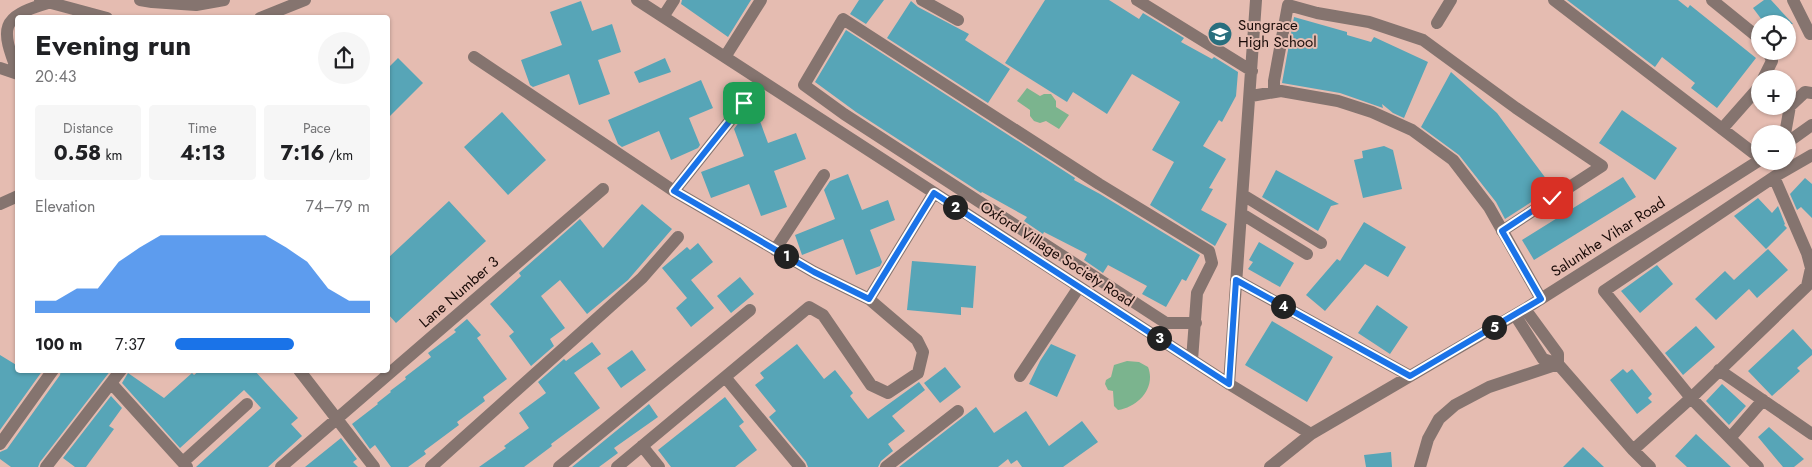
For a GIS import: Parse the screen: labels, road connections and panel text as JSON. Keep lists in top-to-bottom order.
{
  "streets": {
    "street": ["Salunkhe Vihar Road", "Oxford Village Society Road", "Lane Number 3"]
  },
  "crossings": [
    ["Salunkhe Vihar Road", "Oxford Village Society Road"]
  ],
  "places": {
    "school or university": ["Sungrace High School"]
  },
  "page": {
    "map_buttons": ["+", "−"],
    "heading": ["Evening run", "20:43"],
    "stats": [
      ["Distance", "0.58 km"],
      ["Time", "4:13"],
      ["Pace", "7:16 /km"]
    ],
    "chart": ["Elevation", "74–79 m"],
    "pins": [
      "2",
      "1",
      "4",
      "5",
      "3"
    ],
    "list": [
      {
        "name": "100 m",
        "note": "7:37"
      }
    ]
  }
}
